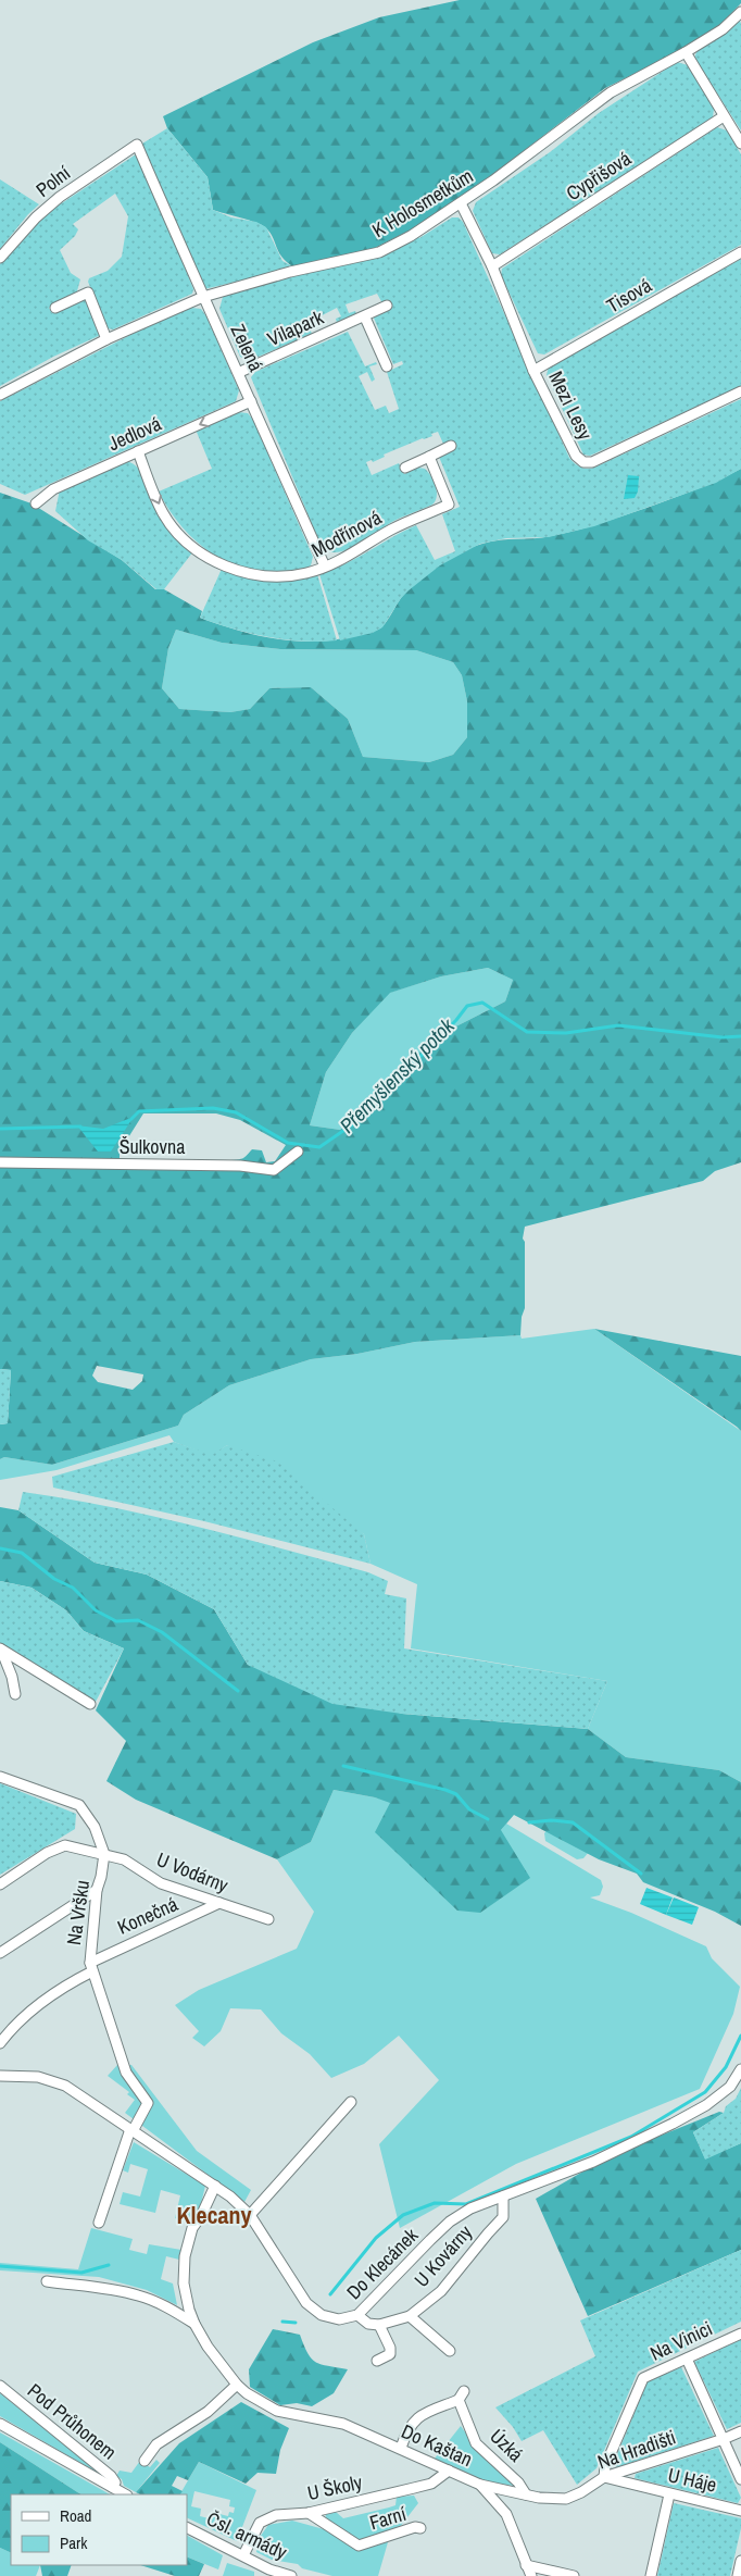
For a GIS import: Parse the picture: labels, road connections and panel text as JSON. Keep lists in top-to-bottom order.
{
  "streets": {
    "street": [
      "Cypřišová",
      "Polní",
      "K Holosmetkům",
      "Tisová",
      "Vilapark",
      "Zelená",
      "Mezi Lesy",
      "Jedlová",
      "Modřínová",
      "Šulkovna",
      "U Vodárny",
      "Na Vršku",
      "Konečná",
      "U Kovárny",
      "Do Klecánek",
      "Na Vinici",
      "Pod Průhonem",
      "Do Kaštan",
      "Úzká",
      "Na Hradišti",
      "U Háje",
      "U Školy",
      "Farní",
      "Čsl. armády"
    ]
  },
  "crossings": [
    ["Cypřišová", "Mezi Lesy"],
    ["Polní", "Zelená"],
    ["K Holosmetkům", "Zelená"],
    ["K Holosmetkům", "Mezi Lesy"],
    ["Tisová", "Mezi Lesy"],
    ["Vilapark", "Zelená"],
    ["Zelená", "Jedlová"],
    ["Zelená", "Modřínová"],
    ["Jedlová", "Modřínová"],
    ["U Vodárny", "Na Vršku"],
    ["U Vodárny", "Konečná"],
    ["Na Vršku", "Konečná"],
    ["Na Vršku", "Do Klecánek"],
    ["U Kovárny", "Do Klecánek"],
    ["Na Vinici", "Na Hradišti"],
    ["Na Vinici", "U Háje"],
    ["Do Kaštan", "Na Hradišti"],
    ["Do Kaštan", "U Školy"],
    ["Úzká", "Na Hradišti"],
    ["Na Hradišti", "U Háje"],
    ["U Školy", "Farní"],
    ["U Školy", "Čsl. armády"]
  ],
  "one_way": ["Jedlová", "Modřínová"],
  "districts": ["Klecany"],
  "water": ["Přemyšlenský potok"],
  "legend": ["Road", "Park"]
}
